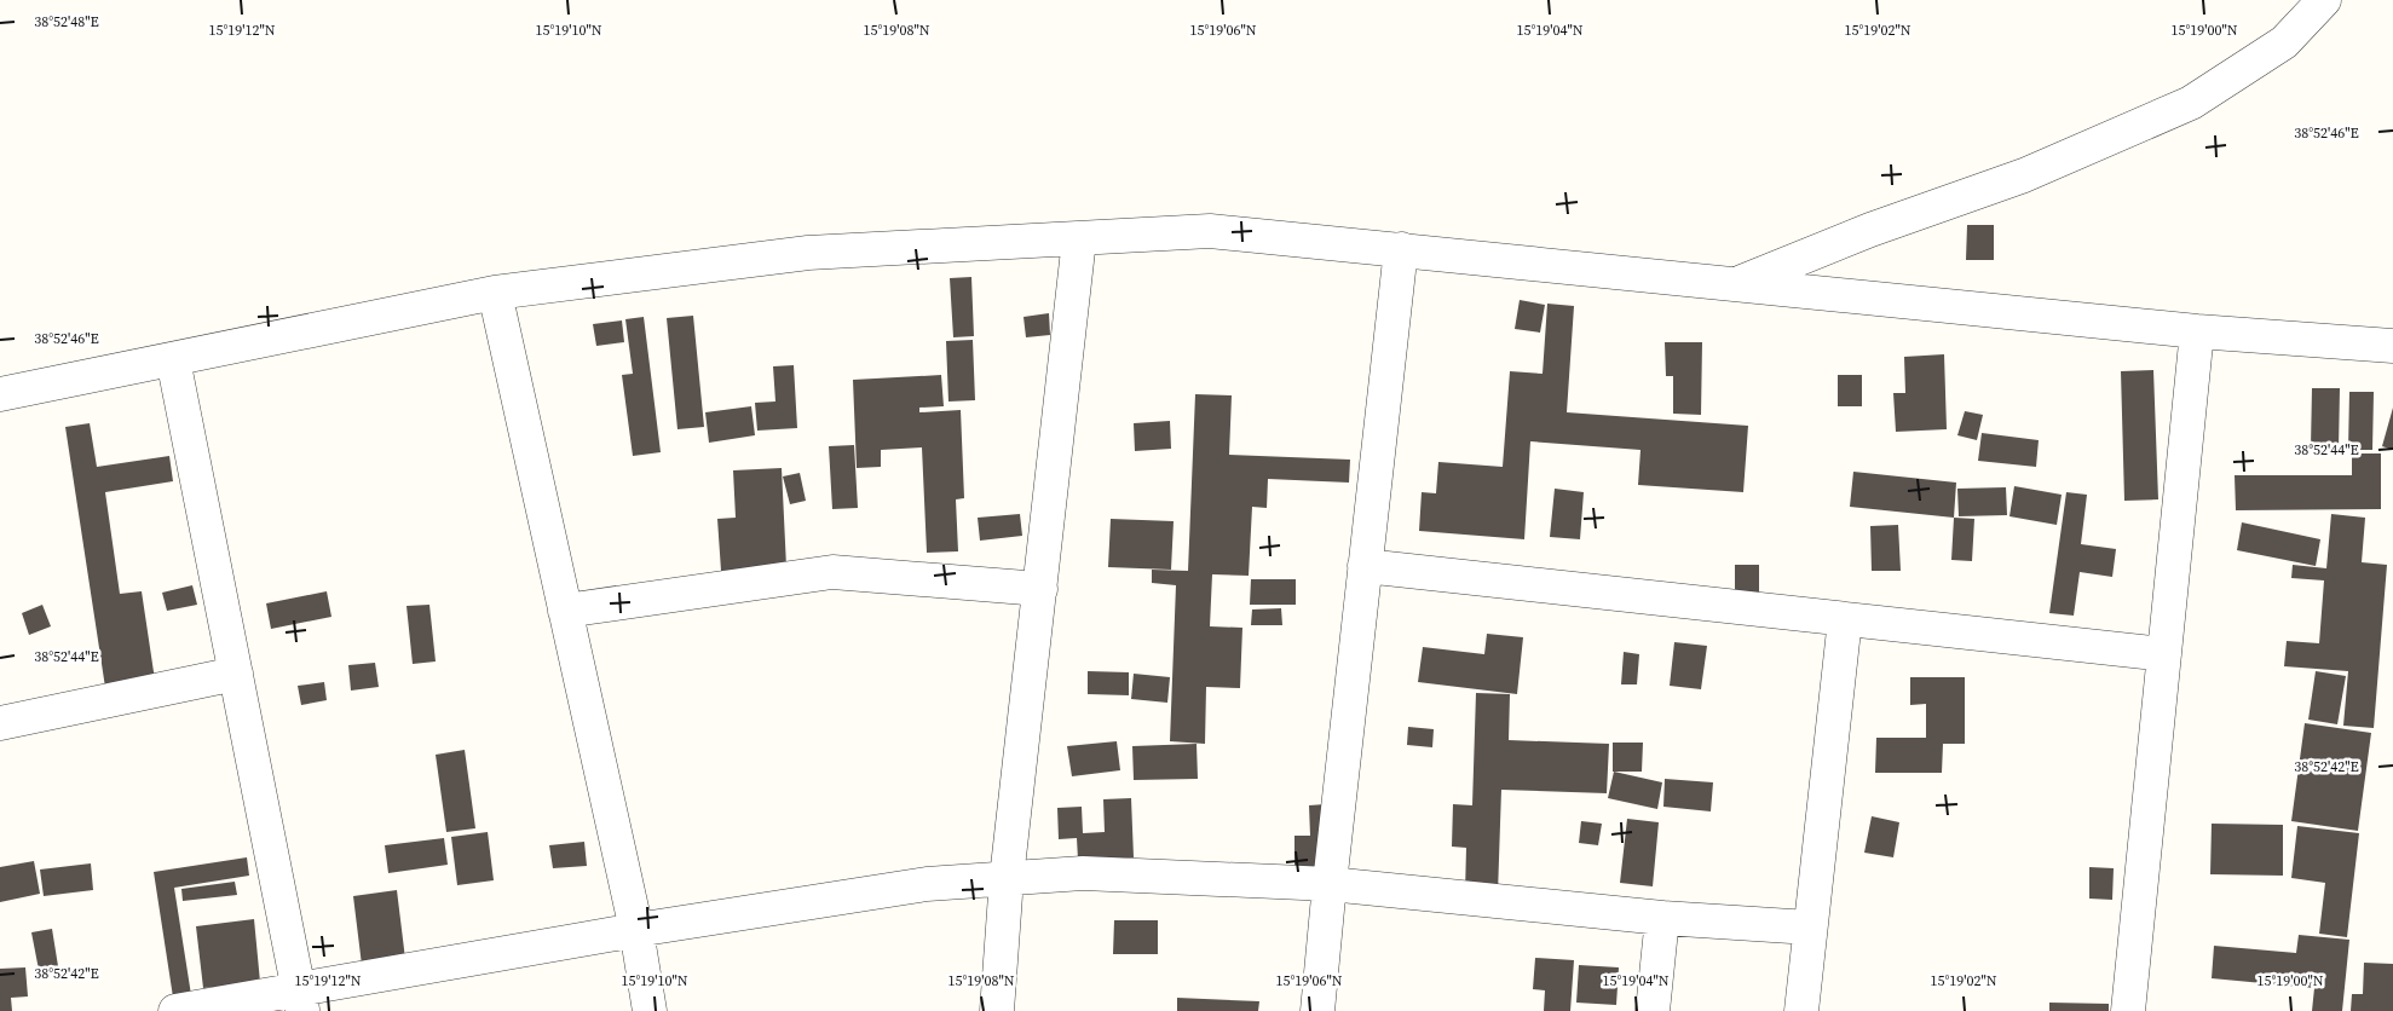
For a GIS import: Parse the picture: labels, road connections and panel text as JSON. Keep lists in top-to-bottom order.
{
  "coordinates": [
    "38°52'48\"E",
    "15°19'12\"N",
    "15°19'10\"N",
    "15°19'08\"N",
    "15°19'06\"N",
    "15°19'04\"N",
    "15°19'02\"N",
    "15°19'00\"N",
    "38°52'46\"E",
    "38°52'44\"E",
    "38°52'42\"E"
  ]
}
